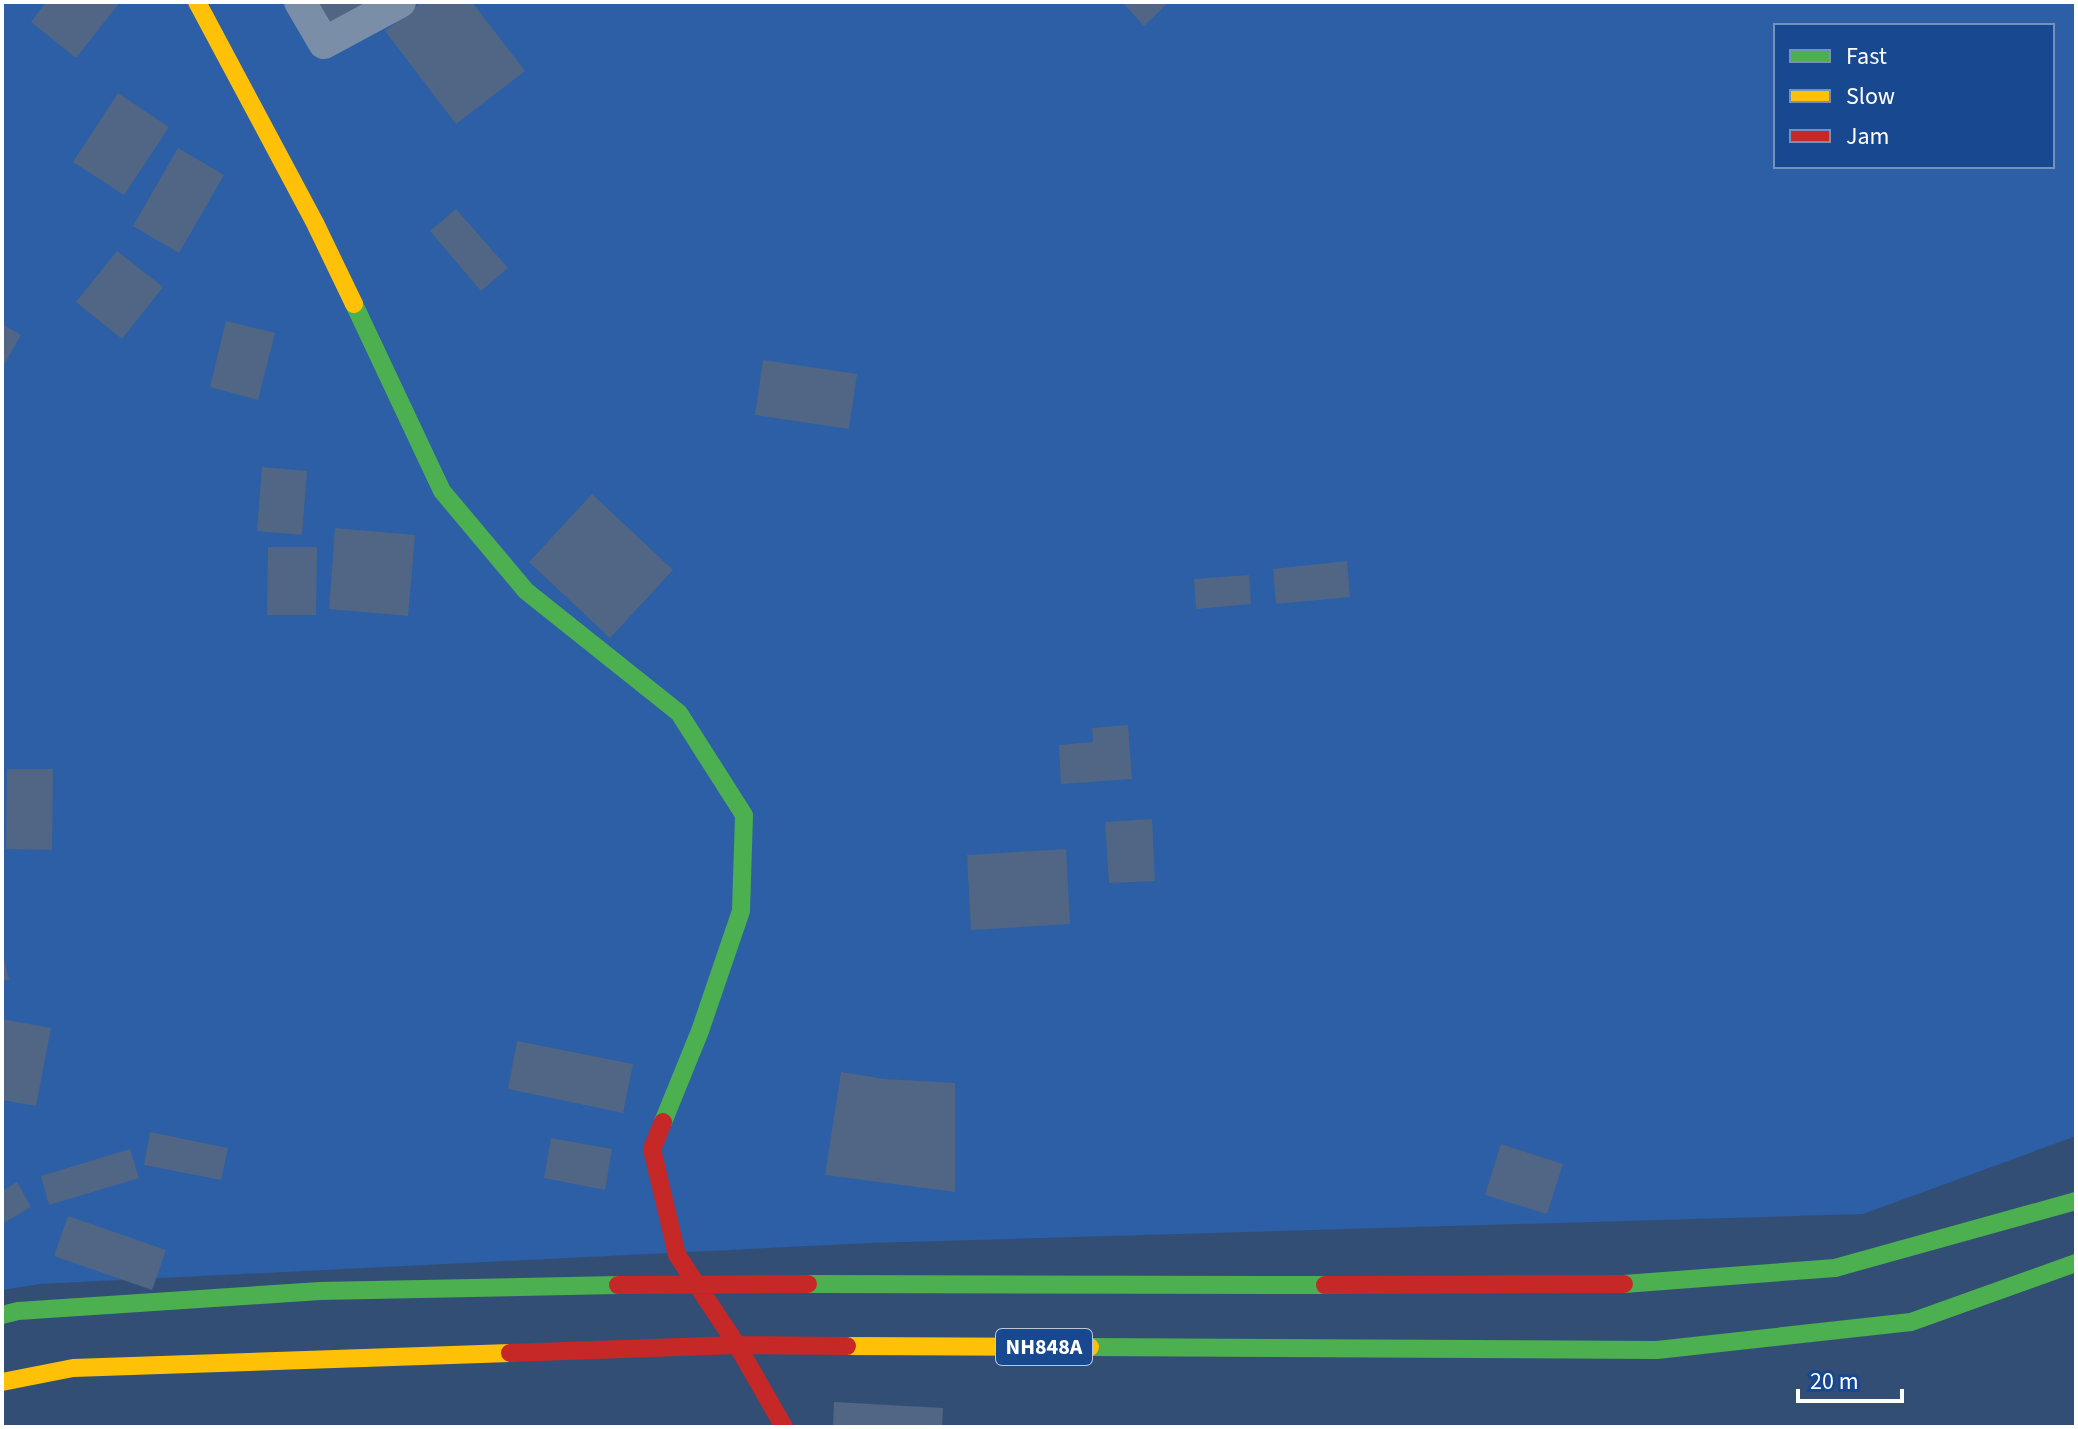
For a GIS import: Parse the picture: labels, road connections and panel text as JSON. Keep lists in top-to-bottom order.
{
  "streets": {
    "main road": ["NH848A"]
  },
  "legend": ["Fast", "Slow", "Jam"],
  "scale_bar": "20 m"
}
